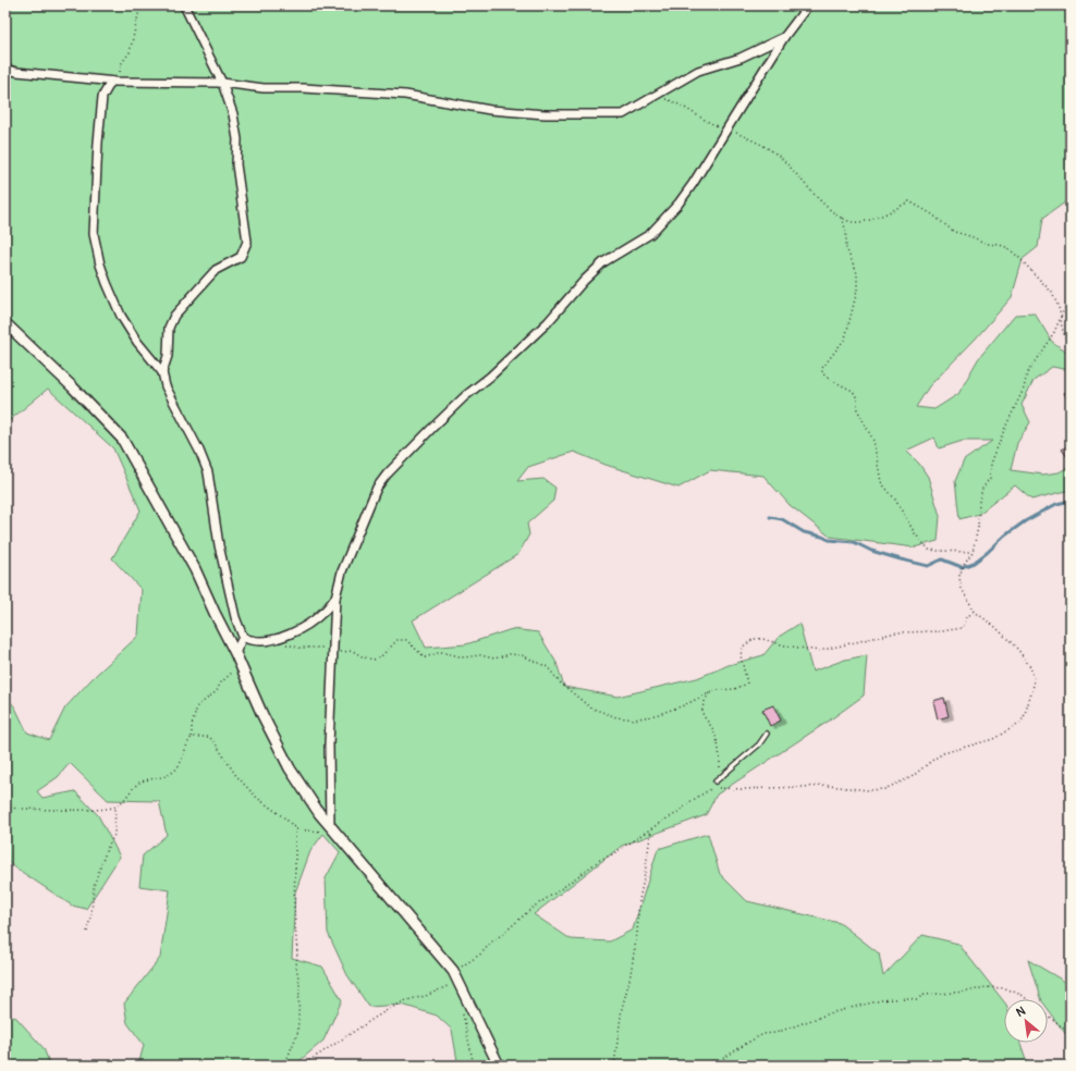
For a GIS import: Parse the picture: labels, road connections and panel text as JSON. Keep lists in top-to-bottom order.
{
  "north": "top left"
}
